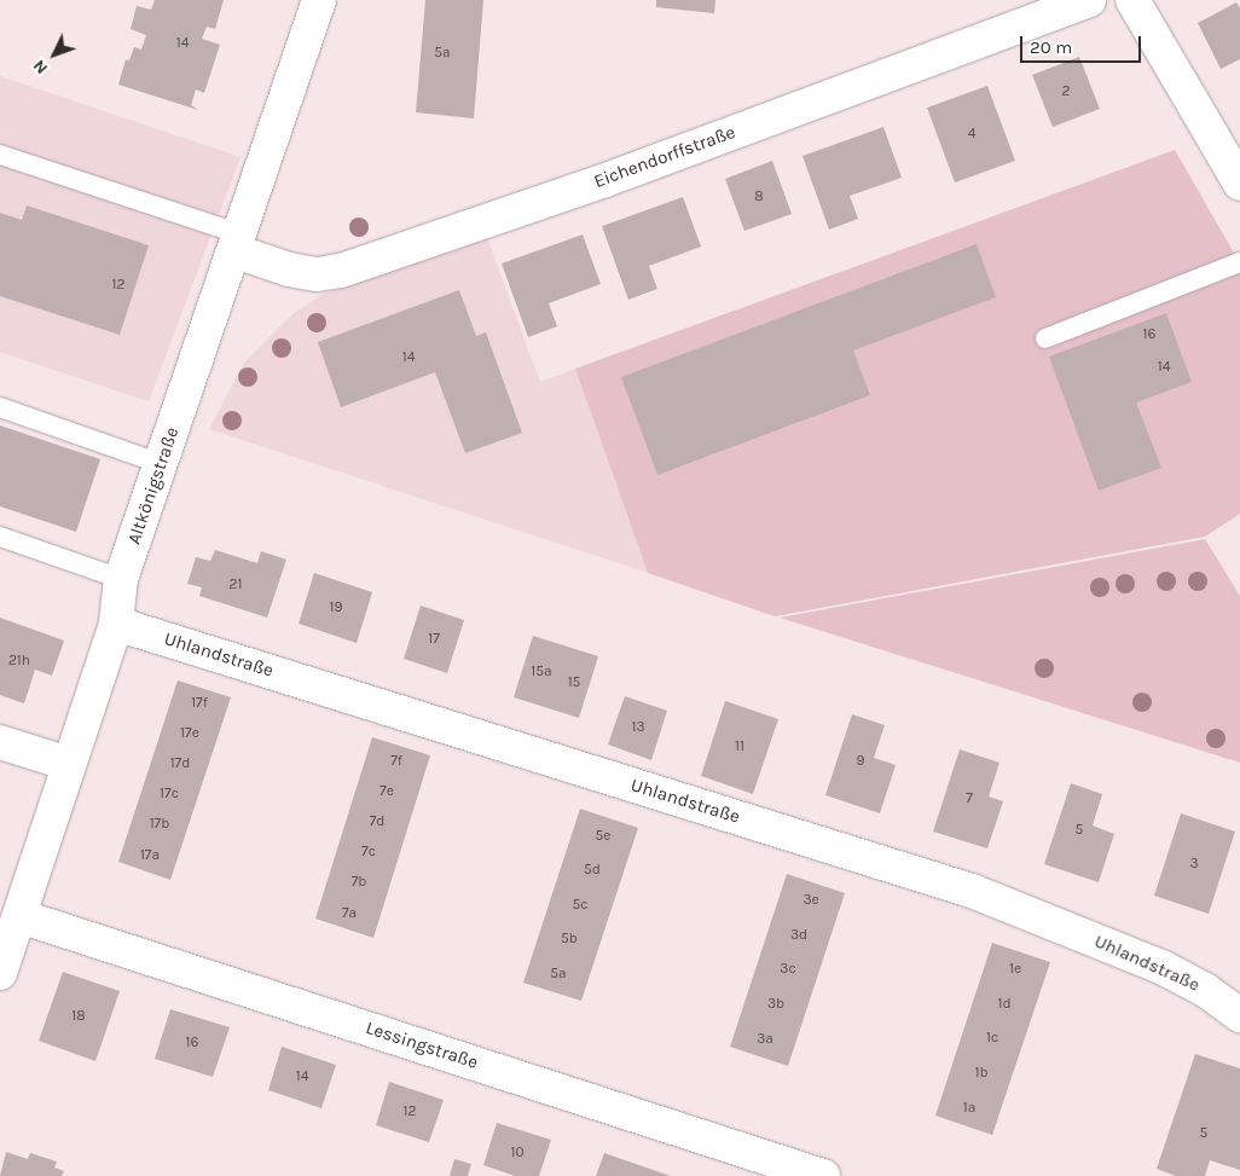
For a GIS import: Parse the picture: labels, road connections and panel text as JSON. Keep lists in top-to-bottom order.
{
  "streets": {
    "street": [
      "Eichendorffstraße",
      "Altkönigstraße",
      "Uhlandstraße",
      "Lessingstraße"
    ]
  },
  "crossings": [
    ["Eichendorffstraße", "Altkönigstraße"],
    ["Altkönigstraße", "Uhlandstraße"],
    ["Altkönigstraße", "Lessingstraße"]
  ],
  "house_numbers": [
    "14",
    "5a",
    "2",
    "4",
    "8",
    "12",
    "16",
    "14",
    "14",
    "21",
    "19",
    "17",
    "21h",
    "15a",
    "15",
    "17f",
    "13",
    "17e",
    "11",
    "7f",
    "9",
    "17d",
    "7e",
    "17c",
    "7",
    "7d",
    "17b",
    "5",
    "5e",
    "7c",
    "17a",
    "3",
    "5d",
    "7b",
    "3e",
    "5c",
    "7a",
    "3d",
    "5b",
    "3c",
    "1e",
    "5a",
    "3b",
    "1d",
    "18",
    "1c",
    "3a",
    "16",
    "1b",
    "14",
    "1a",
    "12",
    "5",
    "10"
  ],
  "scale_bar": "20 m",
  "north": "bottom left"
}
